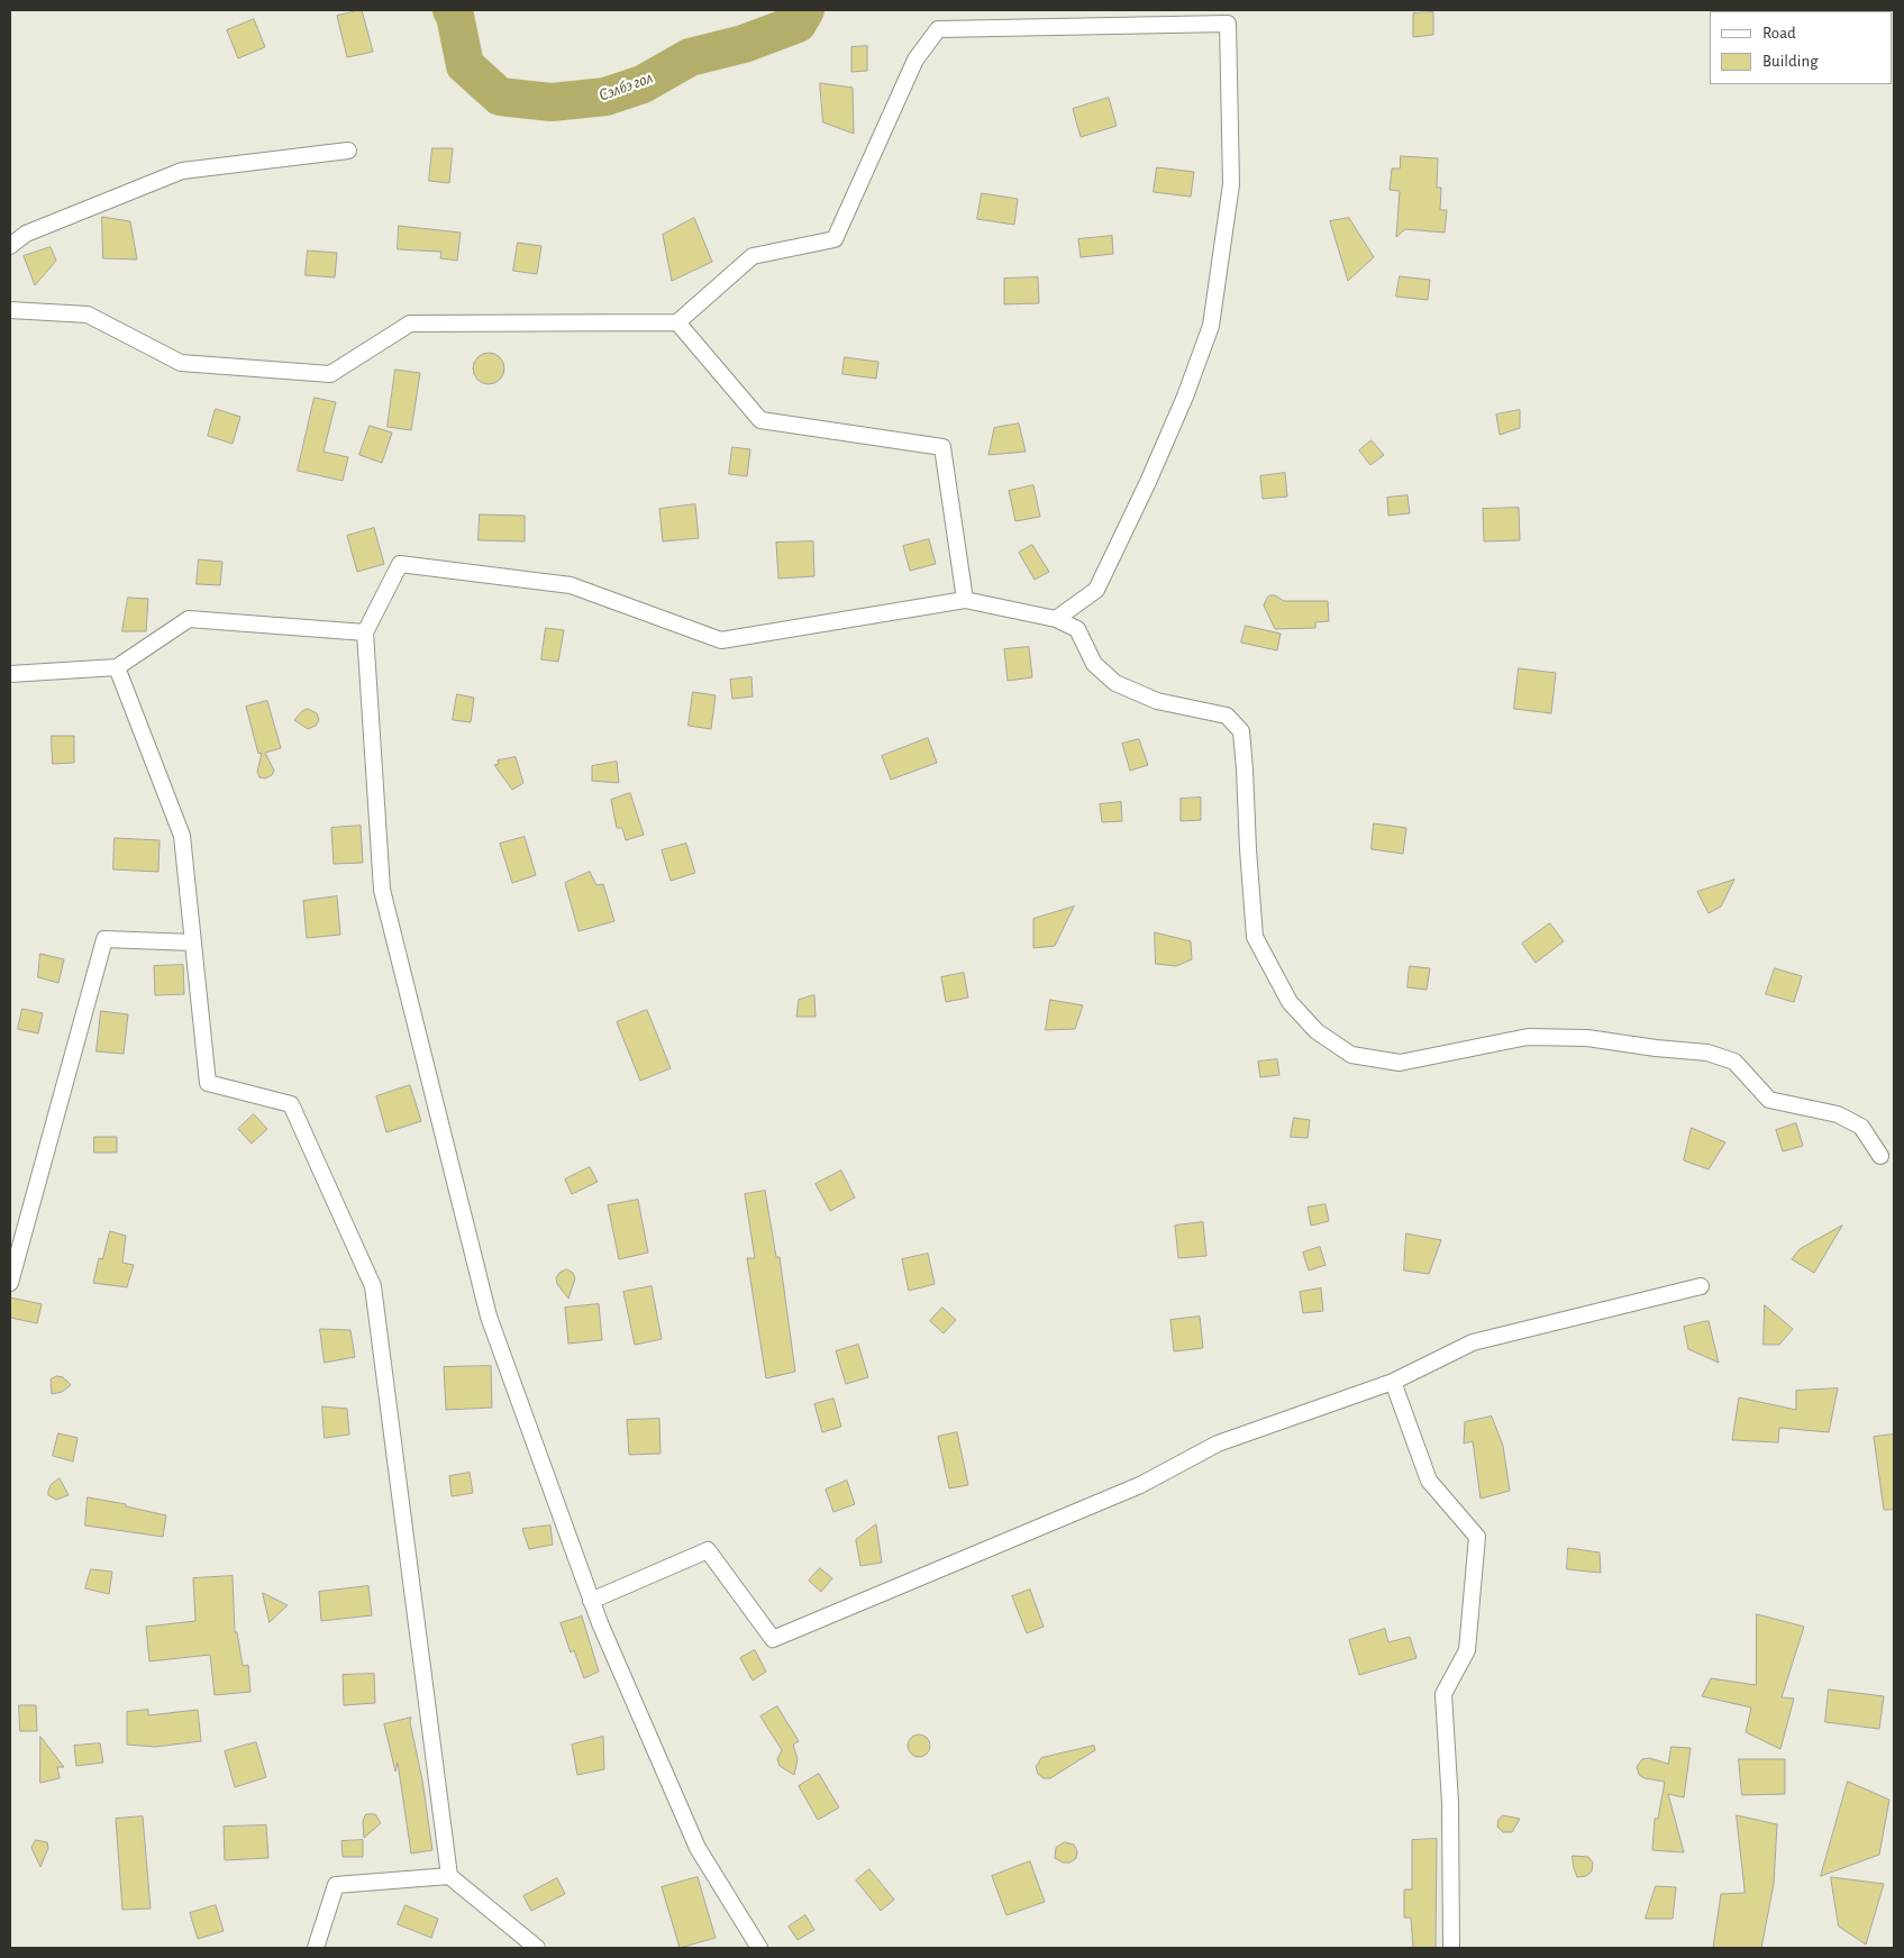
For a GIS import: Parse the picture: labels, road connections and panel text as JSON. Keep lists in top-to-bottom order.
{
  "water": ["Сэлбэ гол"],
  "legend": ["Road", "Building"]
}
